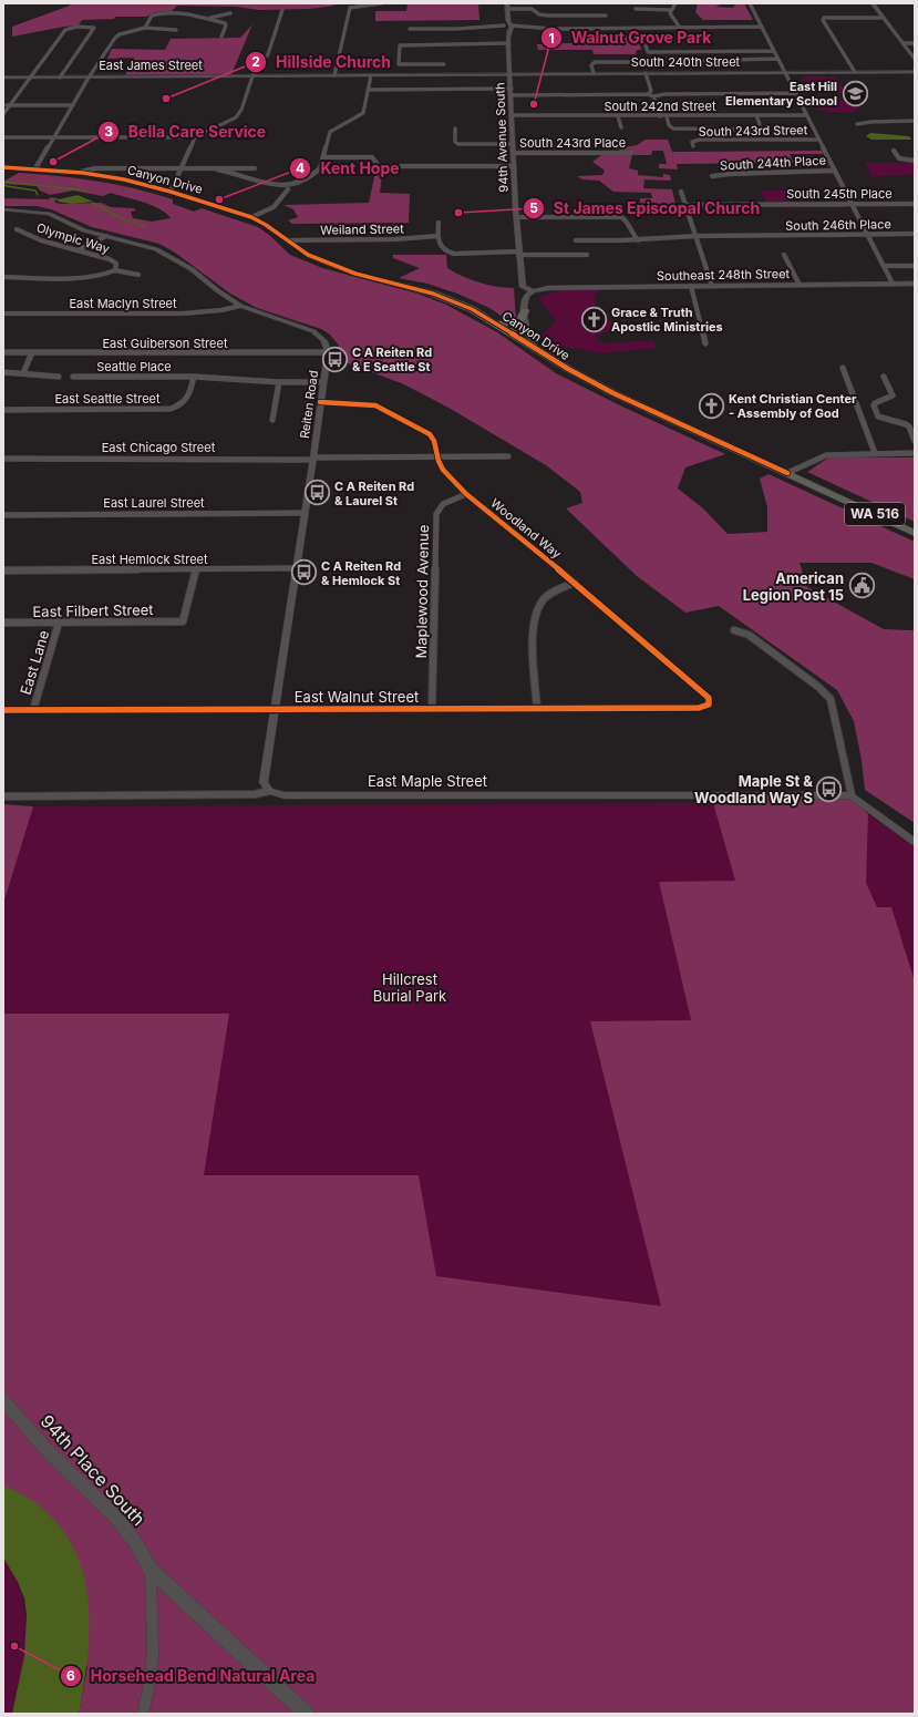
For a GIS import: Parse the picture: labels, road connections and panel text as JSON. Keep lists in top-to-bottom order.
{
  "streets": {
    "main road": [
      "South 240th Street",
      "East James Street",
      "Canyon Drive",
      "WA 516"
    ],
    "street": [
      "South 242nd Street",
      "South 243rd Street",
      "94th Avenue South",
      "South 243rd Place",
      "South 244th Place",
      "South 245th Place",
      "South 246th Place",
      "Weiland Street",
      "Olympic Way",
      "Southeast 248th Street",
      "East Maclyn Street",
      "East Guiberson Street",
      "Seattle Place",
      "East Seattle Street",
      "Reiten Road",
      "East Chicago Street",
      "East Laurel Street",
      "Woodland Way",
      "East Hemlock Street",
      "Maplewood Avenue",
      "East Filbert Street",
      "East Lane",
      "East Walnut Street",
      "East Maple Street",
      "94th Place South"
    ]
  },
  "crossings": [
    ["South 240th Street", "East James Street"],
    ["South 240th Street", "94th Avenue South"],
    ["South 242nd Street", "94th Avenue South"],
    ["94th Avenue South", "South 243rd Place"],
    ["94th Avenue South", "Southeast 248th Street"],
    ["Canyon Drive", "Weiland Street"],
    ["Canyon Drive", "WA 516"],
    ["East Maclyn Street", "Reiten Road"],
    ["East Guiberson Street", "Reiten Road"],
    ["Seattle Place", "East Seattle Street"],
    ["Reiten Road", "East Chicago Street"],
    ["Reiten Road", "East Laurel Street"],
    ["Reiten Road", "Woodland Way"],
    ["Reiten Road", "East Hemlock Street"],
    ["Reiten Road", "East Walnut Street"],
    ["Reiten Road", "East Maple Street"],
    ["East Chicago Street", "Woodland Way"],
    ["Woodland Way", "Maplewood Avenue"],
    ["Woodland Way", "East Walnut Street"],
    ["East Hemlock Street", "East Filbert Street"],
    ["Maplewood Avenue", "East Walnut Street"],
    ["East Filbert Street", "East Lane"],
    ["East Lane", "East Walnut Street"]
  ],
  "parks": ["Hillcrest Burial Park"],
  "places": {
    "school or university": ["East Hill Elementary School"],
    "other": [
      "Hillside Church",
      "Walnut Grove Park",
      "Bella Care Service",
      "Kent Hope",
      "St James Episcopal Church",
      "Horsehead Bend Natural Area"
    ],
    "church": ["Grace & Truth Apostlic Ministries", "Kent Christian Center - Assembly of God"],
    "bus stop": [
      "C A Reiten Rd & E Seattle St",
      "C A Reiten Rd & Laurel St",
      "C A Reiten Rd & Hemlock St",
      "Maple St & Woodland Way S"
    ],
    "public building": ["American Legion Post 15"]
  }
}
